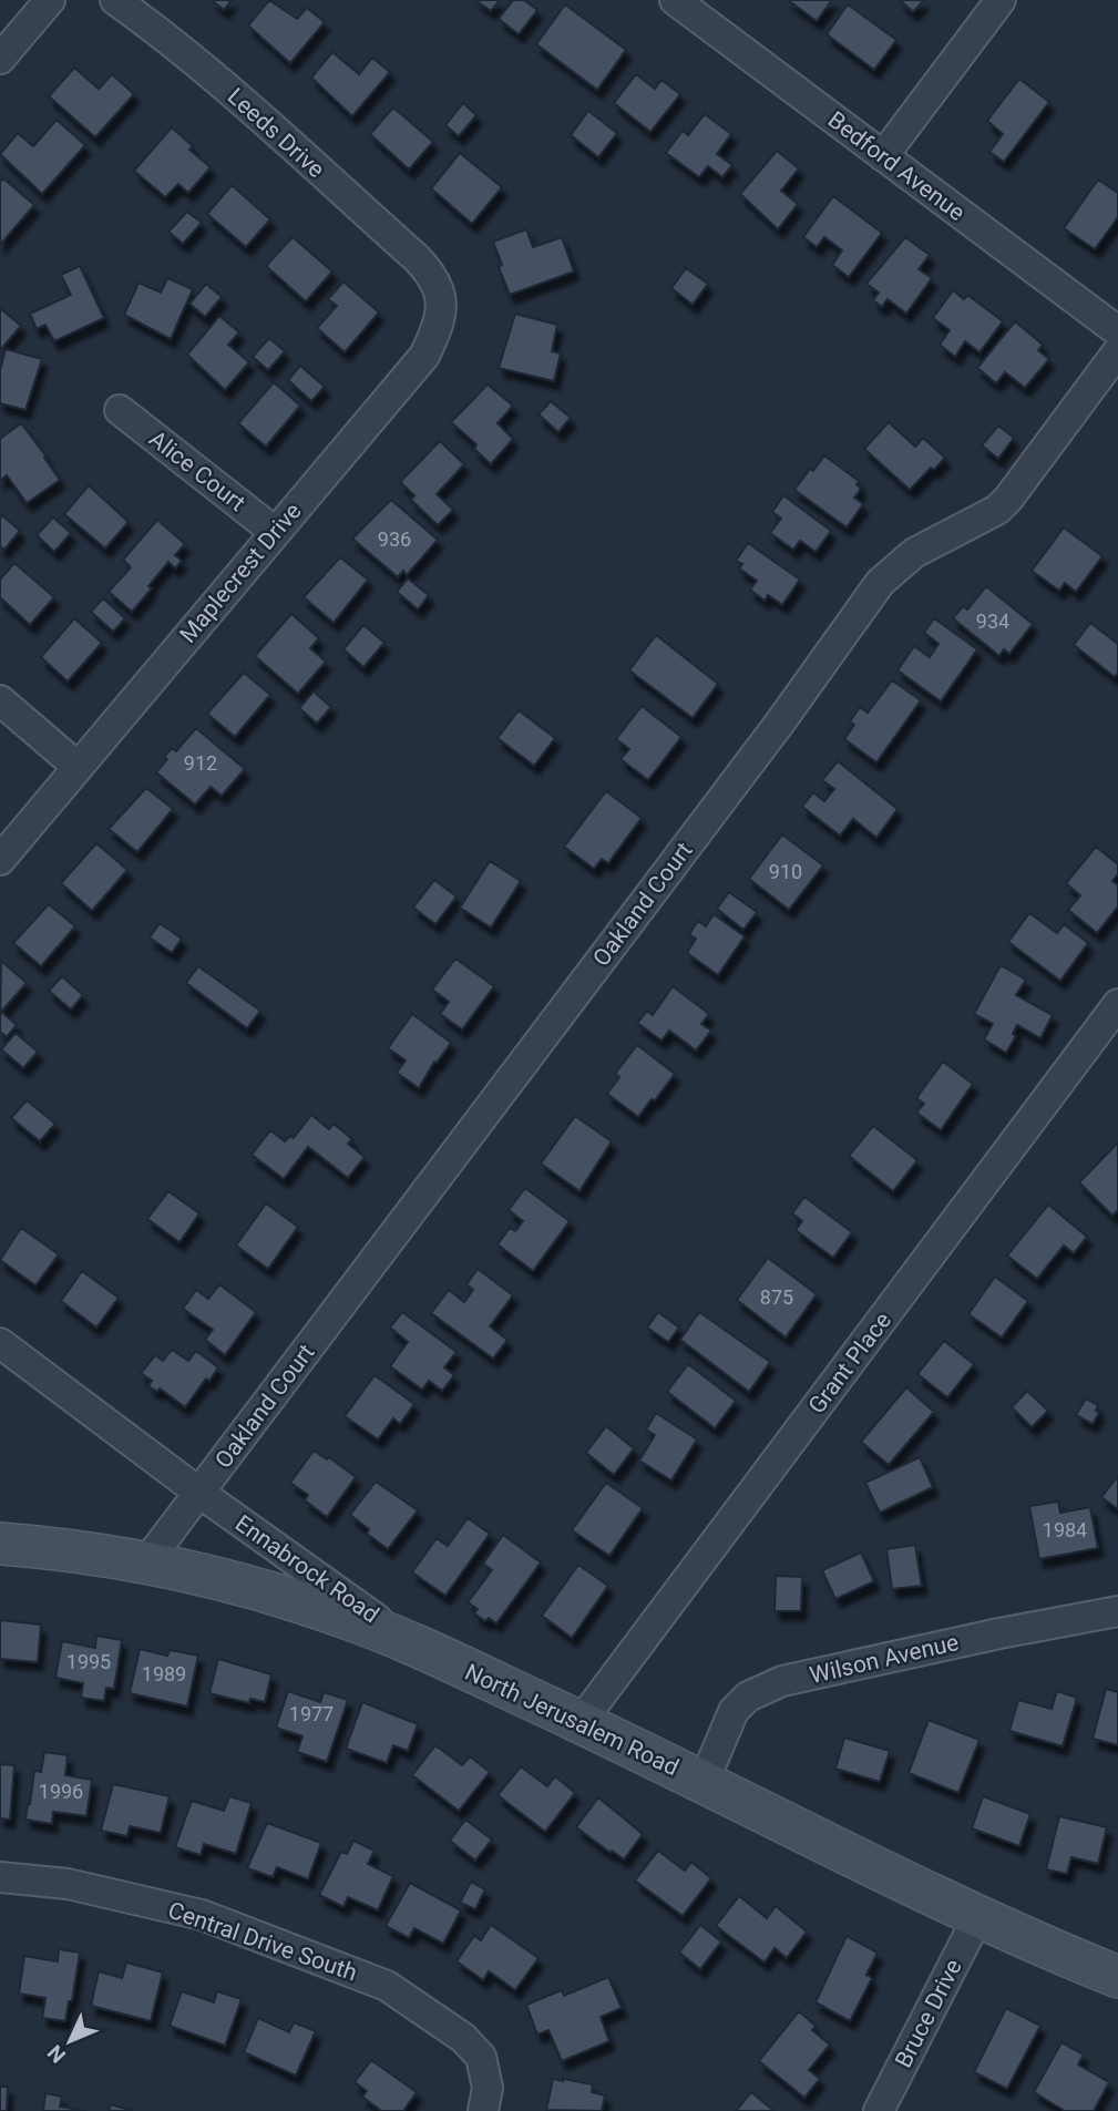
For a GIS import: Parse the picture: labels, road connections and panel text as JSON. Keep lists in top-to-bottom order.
{
  "streets": {
    "main road": ["North Jerusalem Road"],
    "street": [
      "Leeds Drive",
      "Bedford Avenue",
      "Alice Court",
      "Maplecrest Drive",
      "Oakland Court",
      "Grant Place",
      "Ennabrock Road",
      "Wilson Avenue",
      "Central Drive South",
      "Bruce Drive"
    ]
  },
  "crossings": [
    ["Leeds Drive", "Maplecrest Drive"],
    ["Alice Court", "Maplecrest Drive"],
    ["Oakland Court", "Ennabrock Road"],
    ["Grant Place", "North Jerusalem Road"],
    ["Ennabrock Road", "North Jerusalem Road"],
    ["Wilson Avenue", "North Jerusalem Road"],
    ["North Jerusalem Road", "Bruce Drive"]
  ],
  "house_numbers": [
    "936",
    "934",
    "912",
    "910",
    "875",
    "1984",
    "1995",
    "1989",
    "1977",
    "1996"
  ],
  "north": "bottom left"
}
